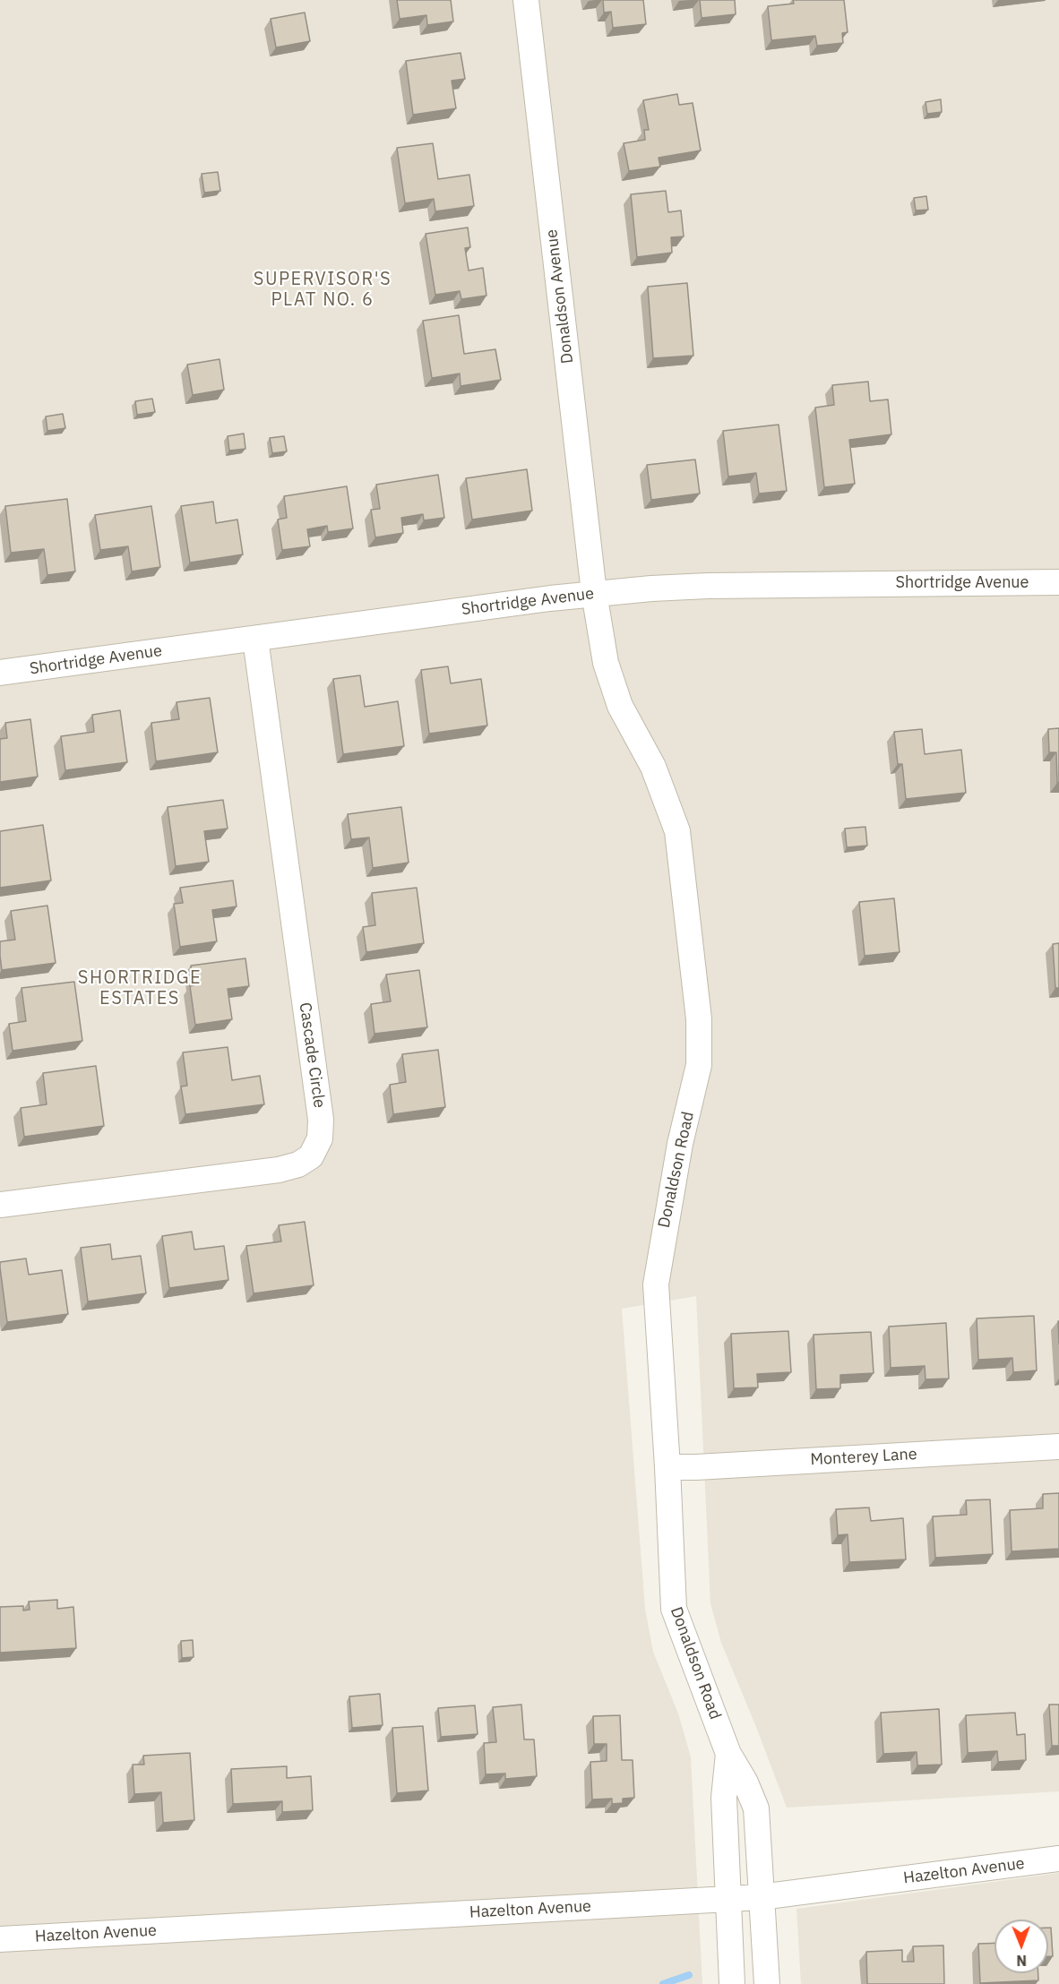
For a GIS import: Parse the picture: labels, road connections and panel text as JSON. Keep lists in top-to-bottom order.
{
  "streets": {
    "street": [
      "Donaldson Avenue",
      "Shortridge Avenue",
      "Cascade Circle",
      "Donaldson Road",
      "Monterey Lane",
      "Hazelton Avenue"
    ]
  },
  "crossings": [
    ["Donaldson Avenue", "Shortridge Avenue"],
    ["Donaldson Avenue", "Donaldson Road"],
    ["Shortridge Avenue", "Cascade Circle"],
    ["Shortridge Avenue", "Donaldson Road"],
    ["Donaldson Road", "Monterey Lane"],
    ["Donaldson Road", "Hazelton Avenue"]
  ],
  "districts": ["SUPERVISOR'S PLAT NO. 6", "SHORTRIDGE ESTATES"],
  "north": "bottom"
}
